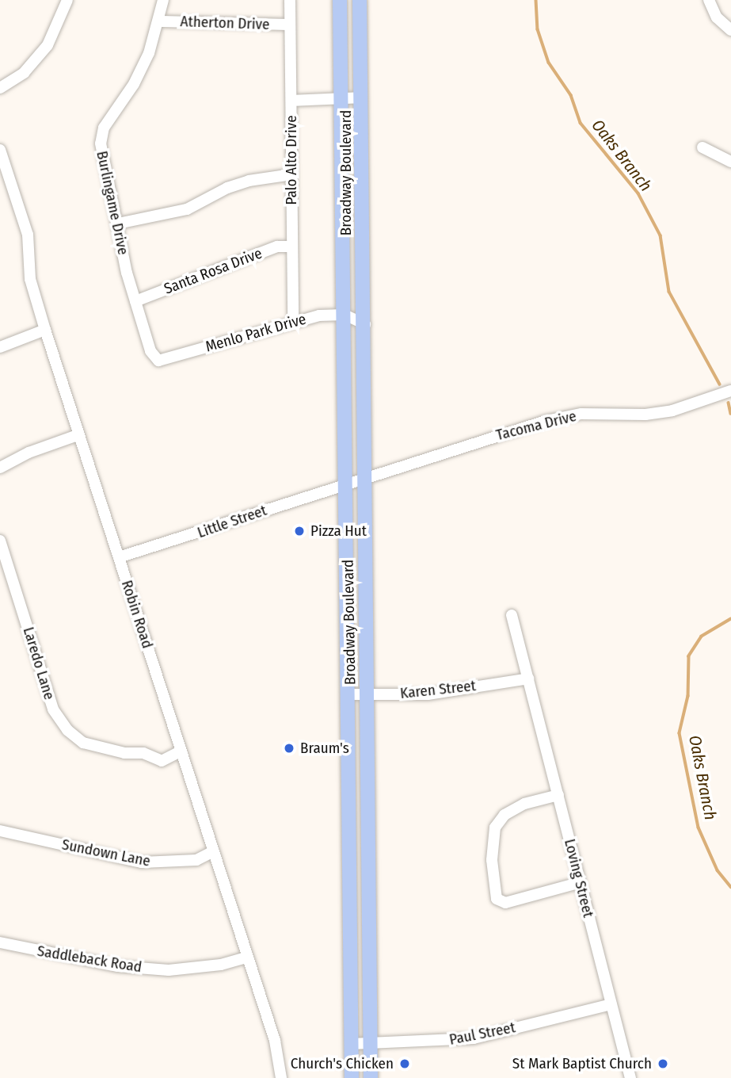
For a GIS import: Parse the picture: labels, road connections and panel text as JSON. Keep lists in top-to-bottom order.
{
  "streets": {
    "main road": ["Broadway Boulevard"],
    "street": [
      "Atherton Drive",
      "Palo Alto Drive",
      "Burlingame Drive",
      "Santa Rosa Drive",
      "Menlo Park Drive",
      "Tacoma Drive",
      "Little Street",
      "Robin Road",
      "Laredo Lane",
      "Karen Street",
      "Sundown Lane",
      "Loving Street",
      "Saddleback Road",
      "Paul Street"
    ]
  },
  "crossings": [
    ["Atherton Drive", "Palo Alto Drive"],
    ["Atherton Drive", "Burlingame Drive"],
    ["Palo Alto Drive", "Santa Rosa Drive"],
    ["Palo Alto Drive", "Menlo Park Drive"],
    ["Broadway Boulevard", "Menlo Park Drive"],
    ["Broadway Boulevard", "Tacoma Drive"],
    ["Broadway Boulevard", "Little Street"],
    ["Broadway Boulevard", "Karen Street"],
    ["Broadway Boulevard", "Paul Street"],
    ["Burlingame Drive", "Santa Rosa Drive"],
    ["Burlingame Drive", "Menlo Park Drive"],
    ["Tacoma Drive", "Little Street"],
    ["Little Street", "Robin Road"],
    ["Robin Road", "Laredo Lane"],
    ["Robin Road", "Sundown Lane"],
    ["Robin Road", "Saddleback Road"],
    ["Karen Street", "Loving Street"],
    ["Loving Street", "Paul Street"]
  ],
  "water": ["Oaks Branch"],
  "places": [
    "Pizza Hut",
    "Braum's",
    "Church's Chicken",
    "St Mark Baptist Church"
  ]
}
